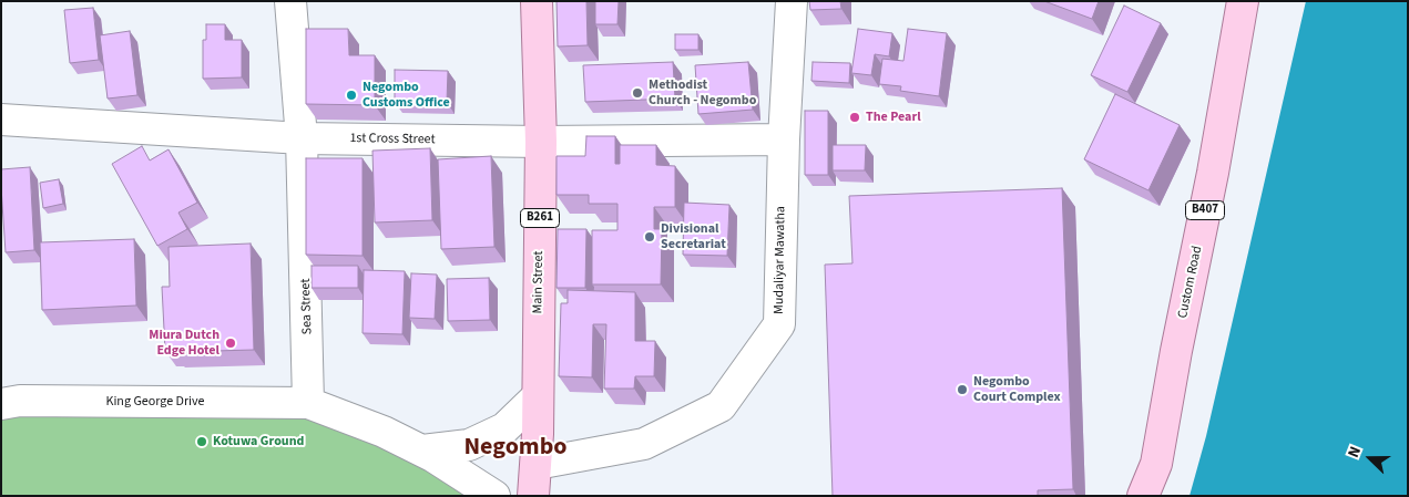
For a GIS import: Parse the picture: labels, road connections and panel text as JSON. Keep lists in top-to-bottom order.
{
  "streets": {
    "main road": [
      "B407",
      "B261",
      "Main Street",
      "Custom Road"
    ],
    "street": [
      "1st Cross Street",
      "Mudaliyar Mawatha",
      "Sea Street",
      "King George Drive"
    ]
  },
  "crossings": [
    ["1st Cross Street", "Mudaliyar Mawatha"],
    ["1st Cross Street", "Main Street"],
    ["1st Cross Street", "Sea Street"],
    ["Mudaliyar Mawatha", "Main Street"],
    ["Sea Street", "King George Drive"]
  ],
  "districts": ["Negombo"],
  "places": [
    "Methodist Church - Negombo",
    "Negombo Customs Office",
    "The Pearl",
    "Divisional Secretariat",
    "Miura Dutch Edge Hotel",
    "Negombo Court Complex",
    "Kotuwa Ground"
  ],
  "north": "left"
}
